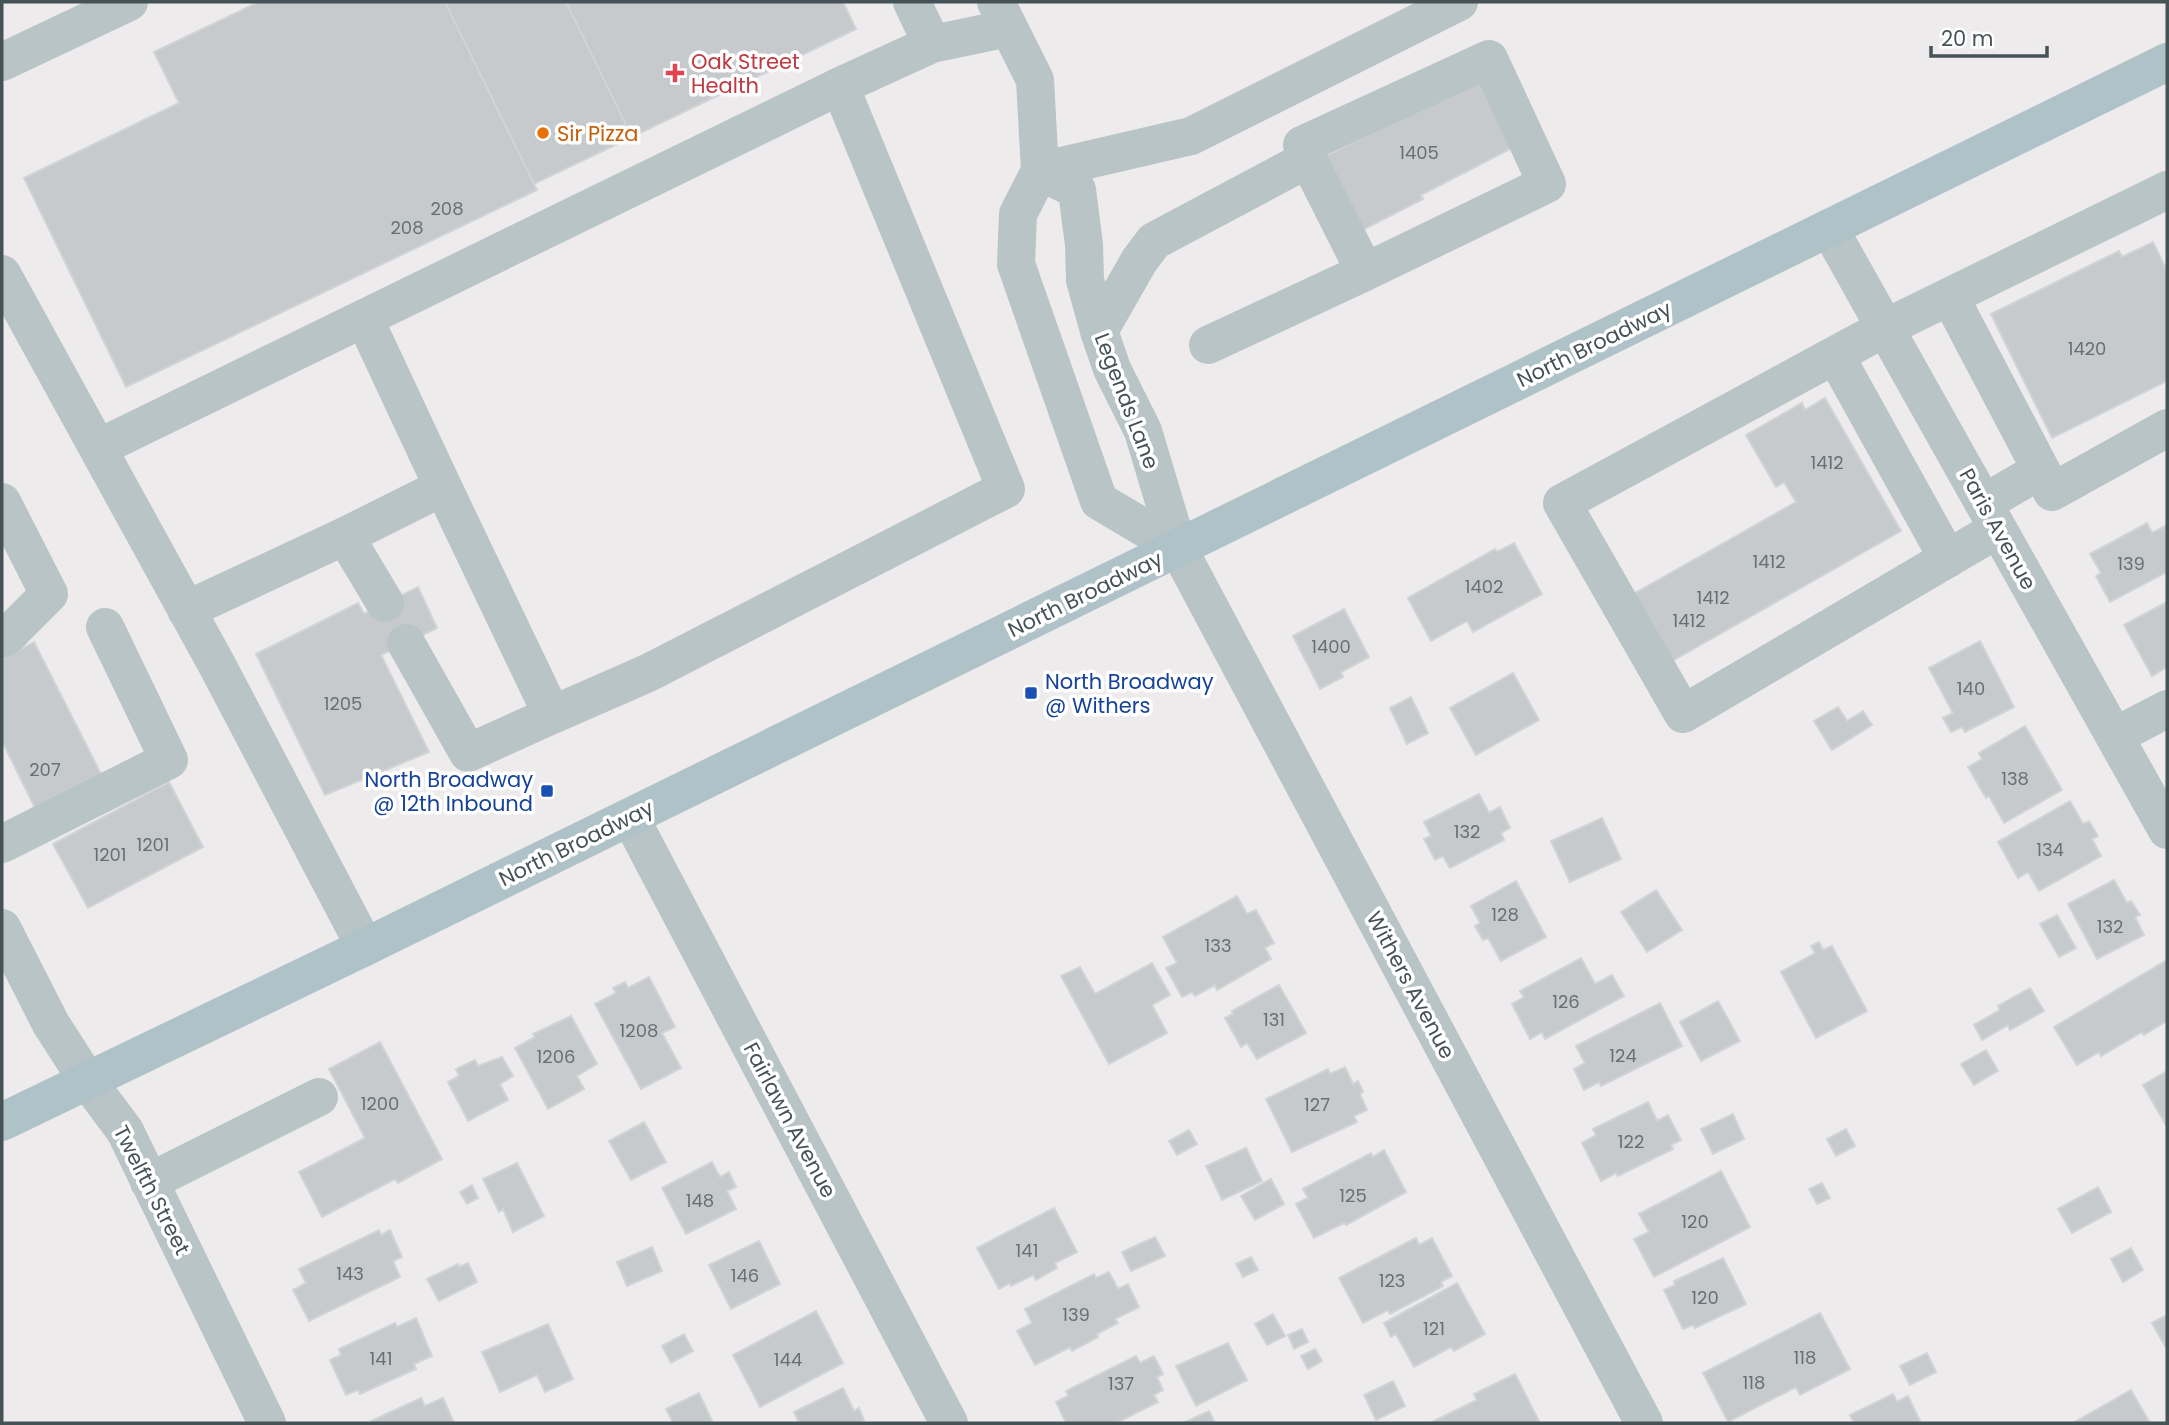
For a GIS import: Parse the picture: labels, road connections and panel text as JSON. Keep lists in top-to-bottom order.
{
  "streets": {
    "main road": ["North Broadway"],
    "street": [
      "Legends Lane",
      "Paris Avenue",
      "Withers Avenue",
      "Fairlawn Avenue",
      "Twelfth Street"
    ]
  },
  "crossings": [
    ["North Broadway", "Legends Lane"],
    ["North Broadway", "Paris Avenue"],
    ["North Broadway", "Withers Avenue"],
    ["North Broadway", "Fairlawn Avenue"],
    ["North Broadway", "Twelfth Street"],
    ["Legends Lane", "Withers Avenue"]
  ],
  "places": {
    "health": ["Oak Street Health"],
    "other": ["Sir Pizza"],
    "transit": ["North Broadway @ Withers", "North Broadway @ 12th Inbound"]
  },
  "house_numbers": [
    "1405",
    "208",
    "208",
    "1420",
    "1412",
    "1412",
    "139",
    "1402",
    "1412",
    "1412",
    "1400",
    "140",
    "1205",
    "207",
    "138",
    "132",
    "1201",
    "134",
    "1201",
    "128",
    "132",
    "133",
    "126",
    "131",
    "1208",
    "124",
    "1206",
    "1200",
    "127",
    "122",
    "125",
    "148",
    "120",
    "141",
    "143",
    "146",
    "123",
    "120",
    "139",
    "121",
    "118",
    "141",
    "144",
    "118",
    "137"
  ],
  "scale_bar": "20 m"
}
